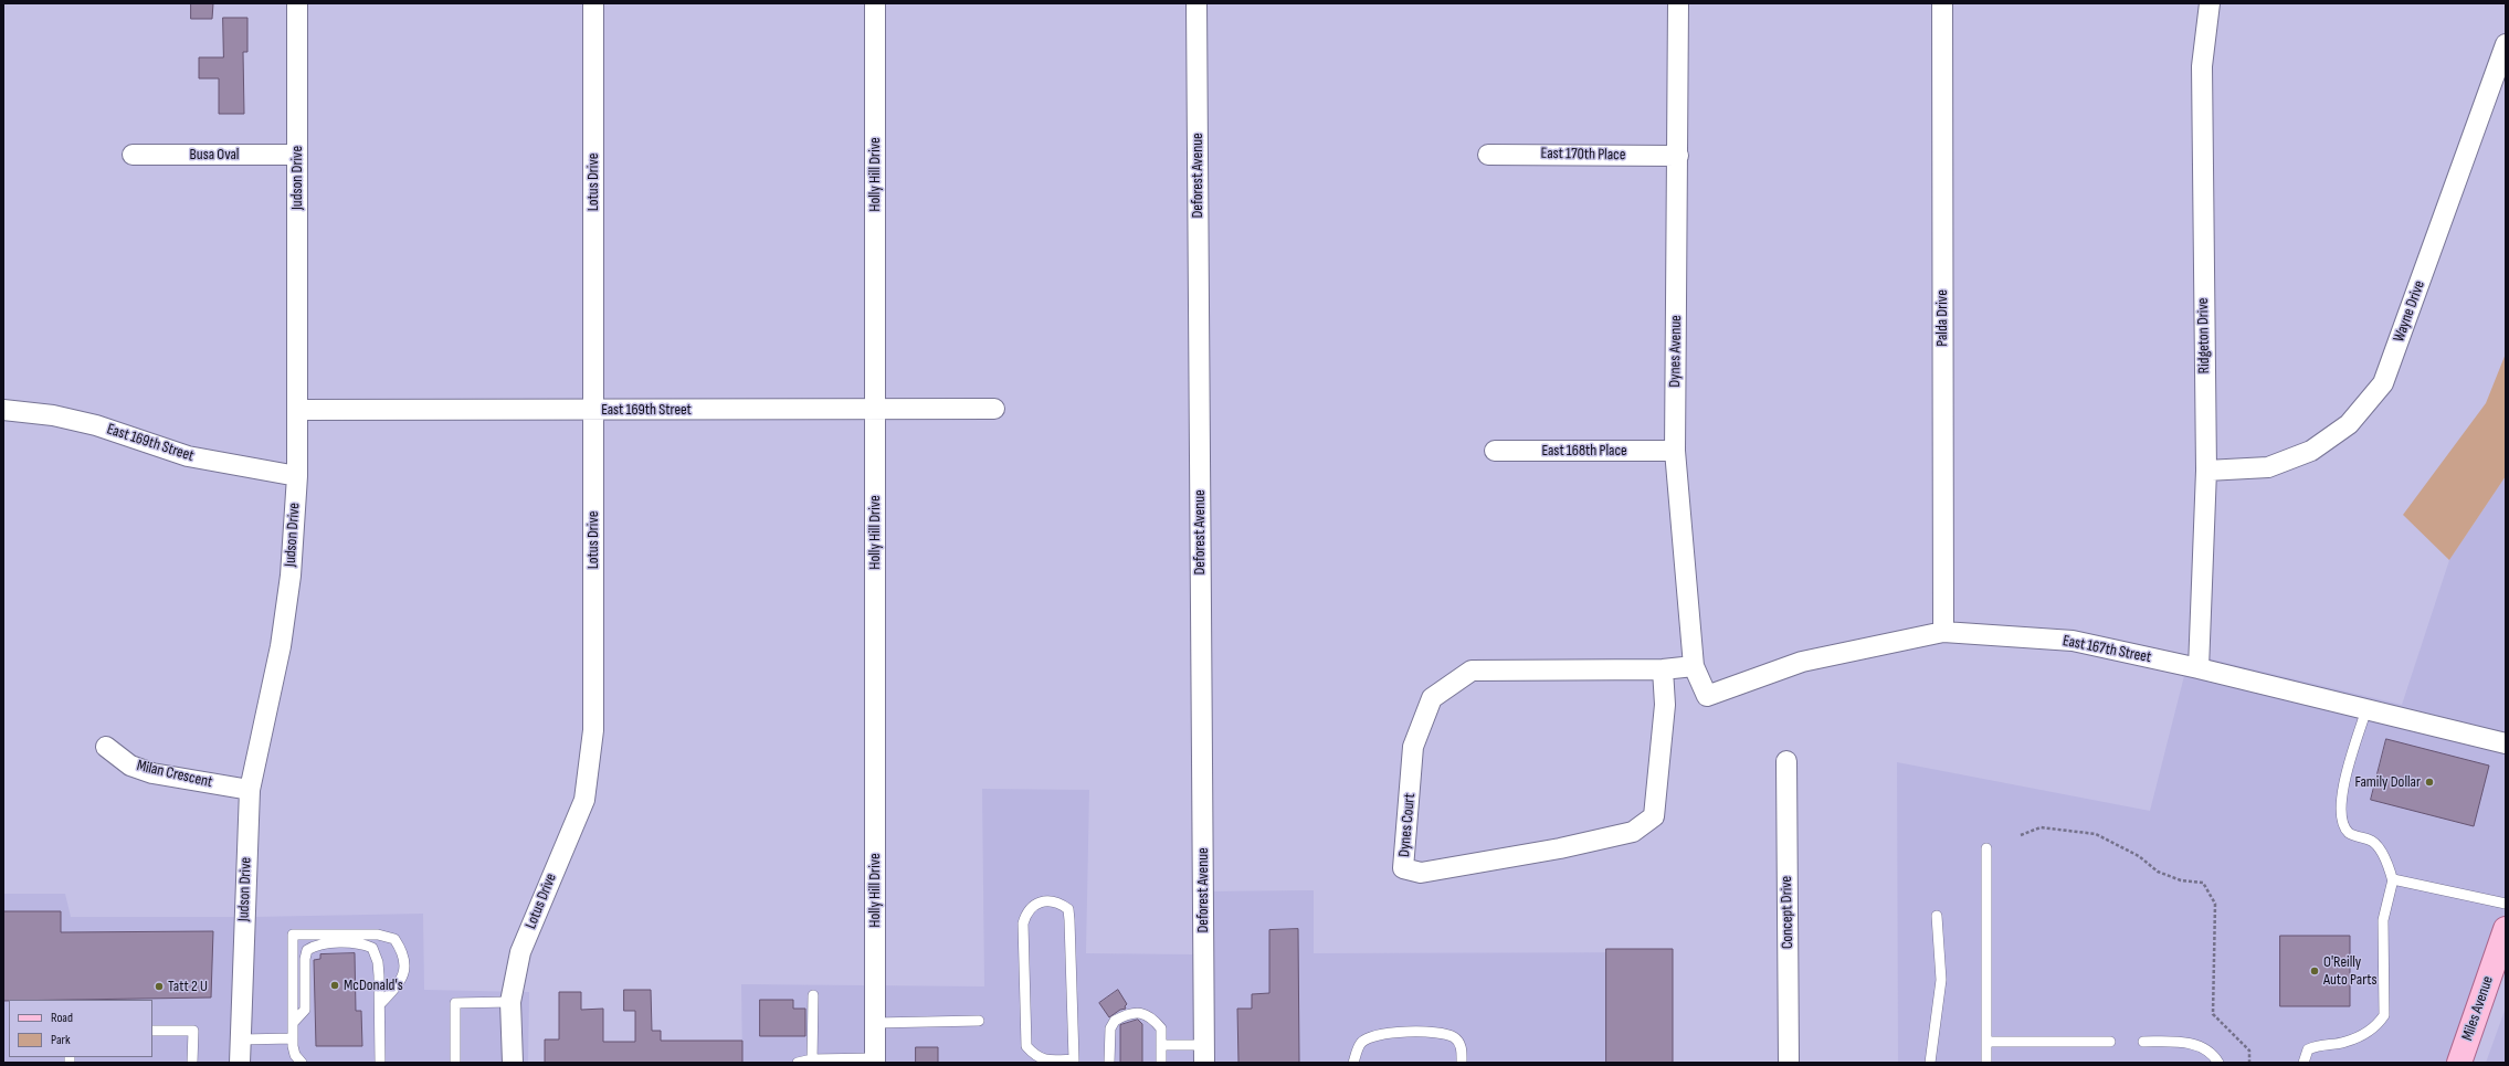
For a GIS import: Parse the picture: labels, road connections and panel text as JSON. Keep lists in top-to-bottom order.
{
  "streets": {
    "main road": ["Miles Avenue"],
    "street": [
      "Busa Oval",
      "East 170th Place",
      "Holly Hill Drive",
      "Deforest Avenue",
      "Judson Drive",
      "Lotus Drive",
      "Wayne Drive",
      "Palda Drive",
      "Ridgeton Drive",
      "Dynes Avenue",
      "East 169th Street",
      "East 168th Place",
      "East 167th Street",
      "Milan Crescent",
      "Dynes Court",
      "Concept Drive"
    ]
  },
  "crossings": [
    ["Busa Oval", "Judson Drive"],
    ["East 170th Place", "Dynes Avenue"],
    ["Holly Hill Drive", "East 169th Street"],
    ["Judson Drive", "East 169th Street"],
    ["Judson Drive", "Milan Crescent"],
    ["Lotus Drive", "East 169th Street"],
    ["Wayne Drive", "Ridgeton Drive"],
    ["Palda Drive", "East 167th Street"],
    ["Ridgeton Drive", "East 167th Street"],
    ["Dynes Avenue", "East 168th Place"],
    ["Dynes Avenue", "East 167th Street"],
    ["Dynes Avenue", "Dynes Court"]
  ],
  "places": [
    "Family Dollar",
    "O'Reilly Auto Parts",
    "McDonald's",
    "Tatt 2 U"
  ],
  "legend": ["Road", "Park"]
}
